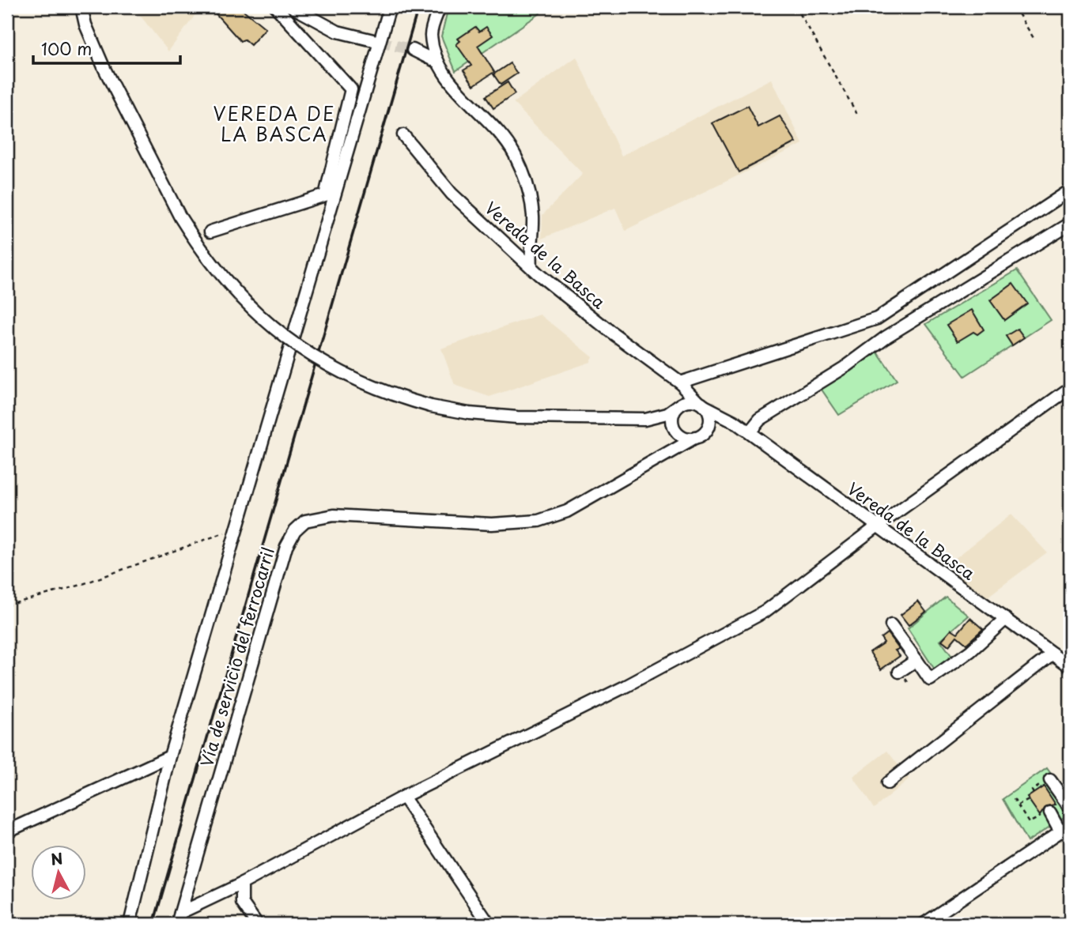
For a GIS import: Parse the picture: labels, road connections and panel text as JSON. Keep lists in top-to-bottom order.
{
  "streets": {
    "street": ["Vereda de la Basca", "Vía de servicio del ferrocarril"]
  },
  "crossings": [
    ["Vereda de la Basca", "Vía de servicio del ferrocarril"]
  ],
  "districts": ["VEREDA DE LA BASCA"],
  "scale_bar": "100 m",
  "north": "top"
}
